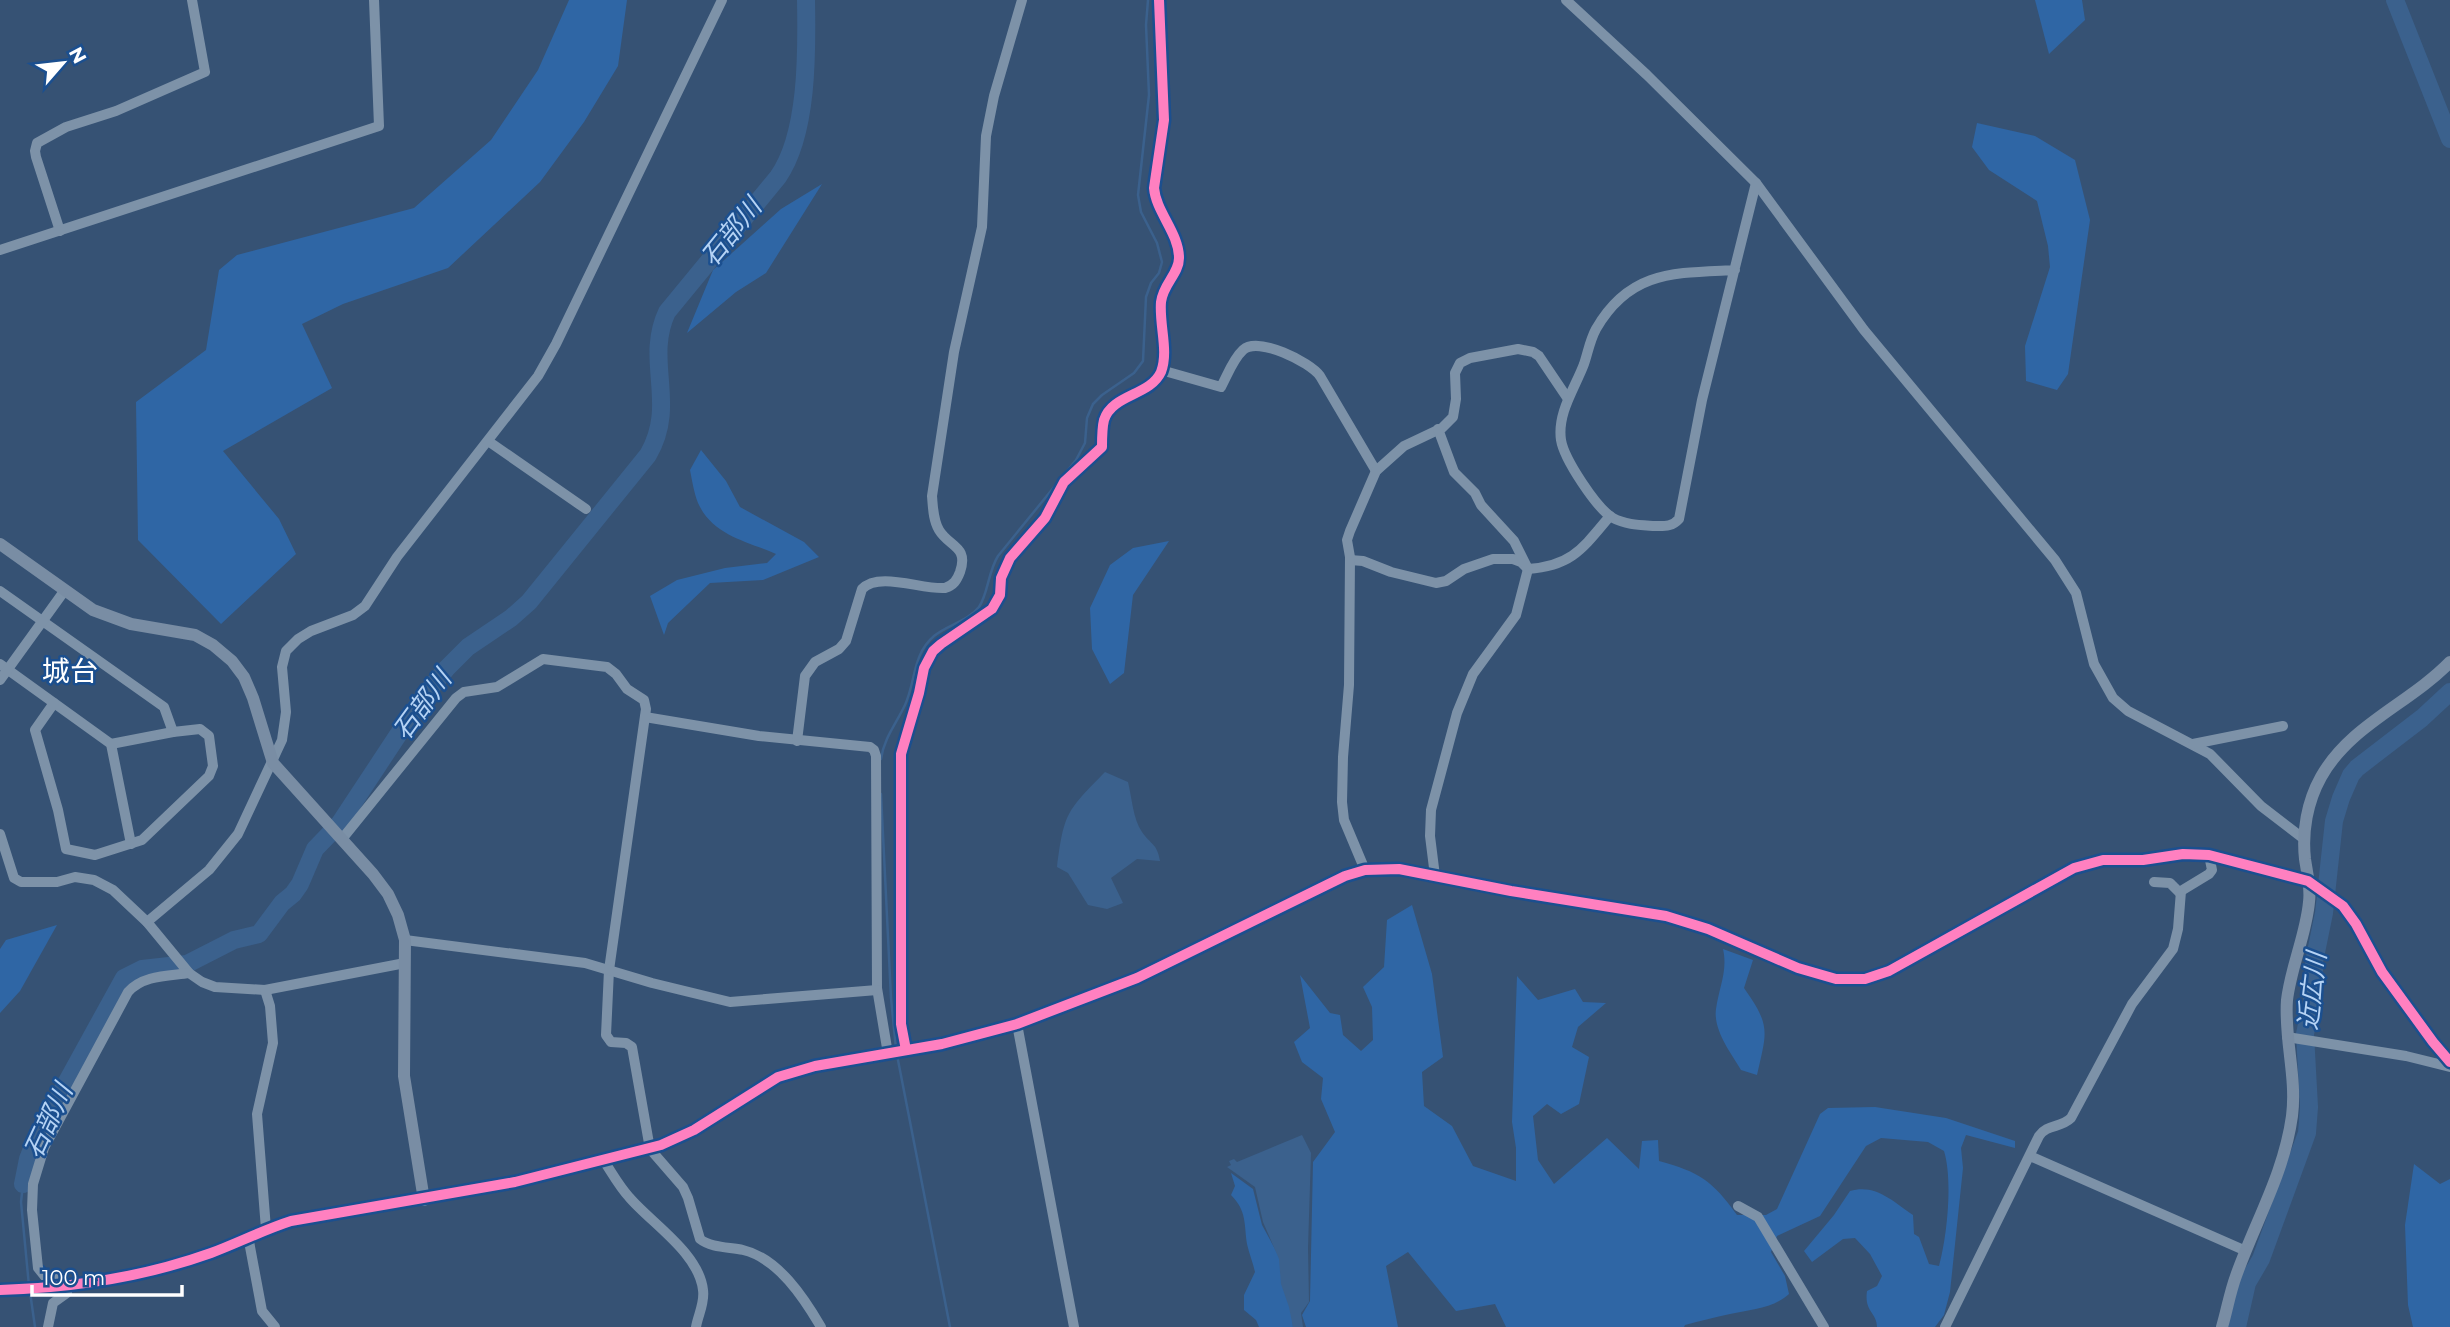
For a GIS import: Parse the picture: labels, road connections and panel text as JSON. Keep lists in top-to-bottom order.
{
  "districts": ["城台"],
  "water": ["石部川", "近広川"],
  "scale_bar": "100 m",
  "north": "top right"
}
